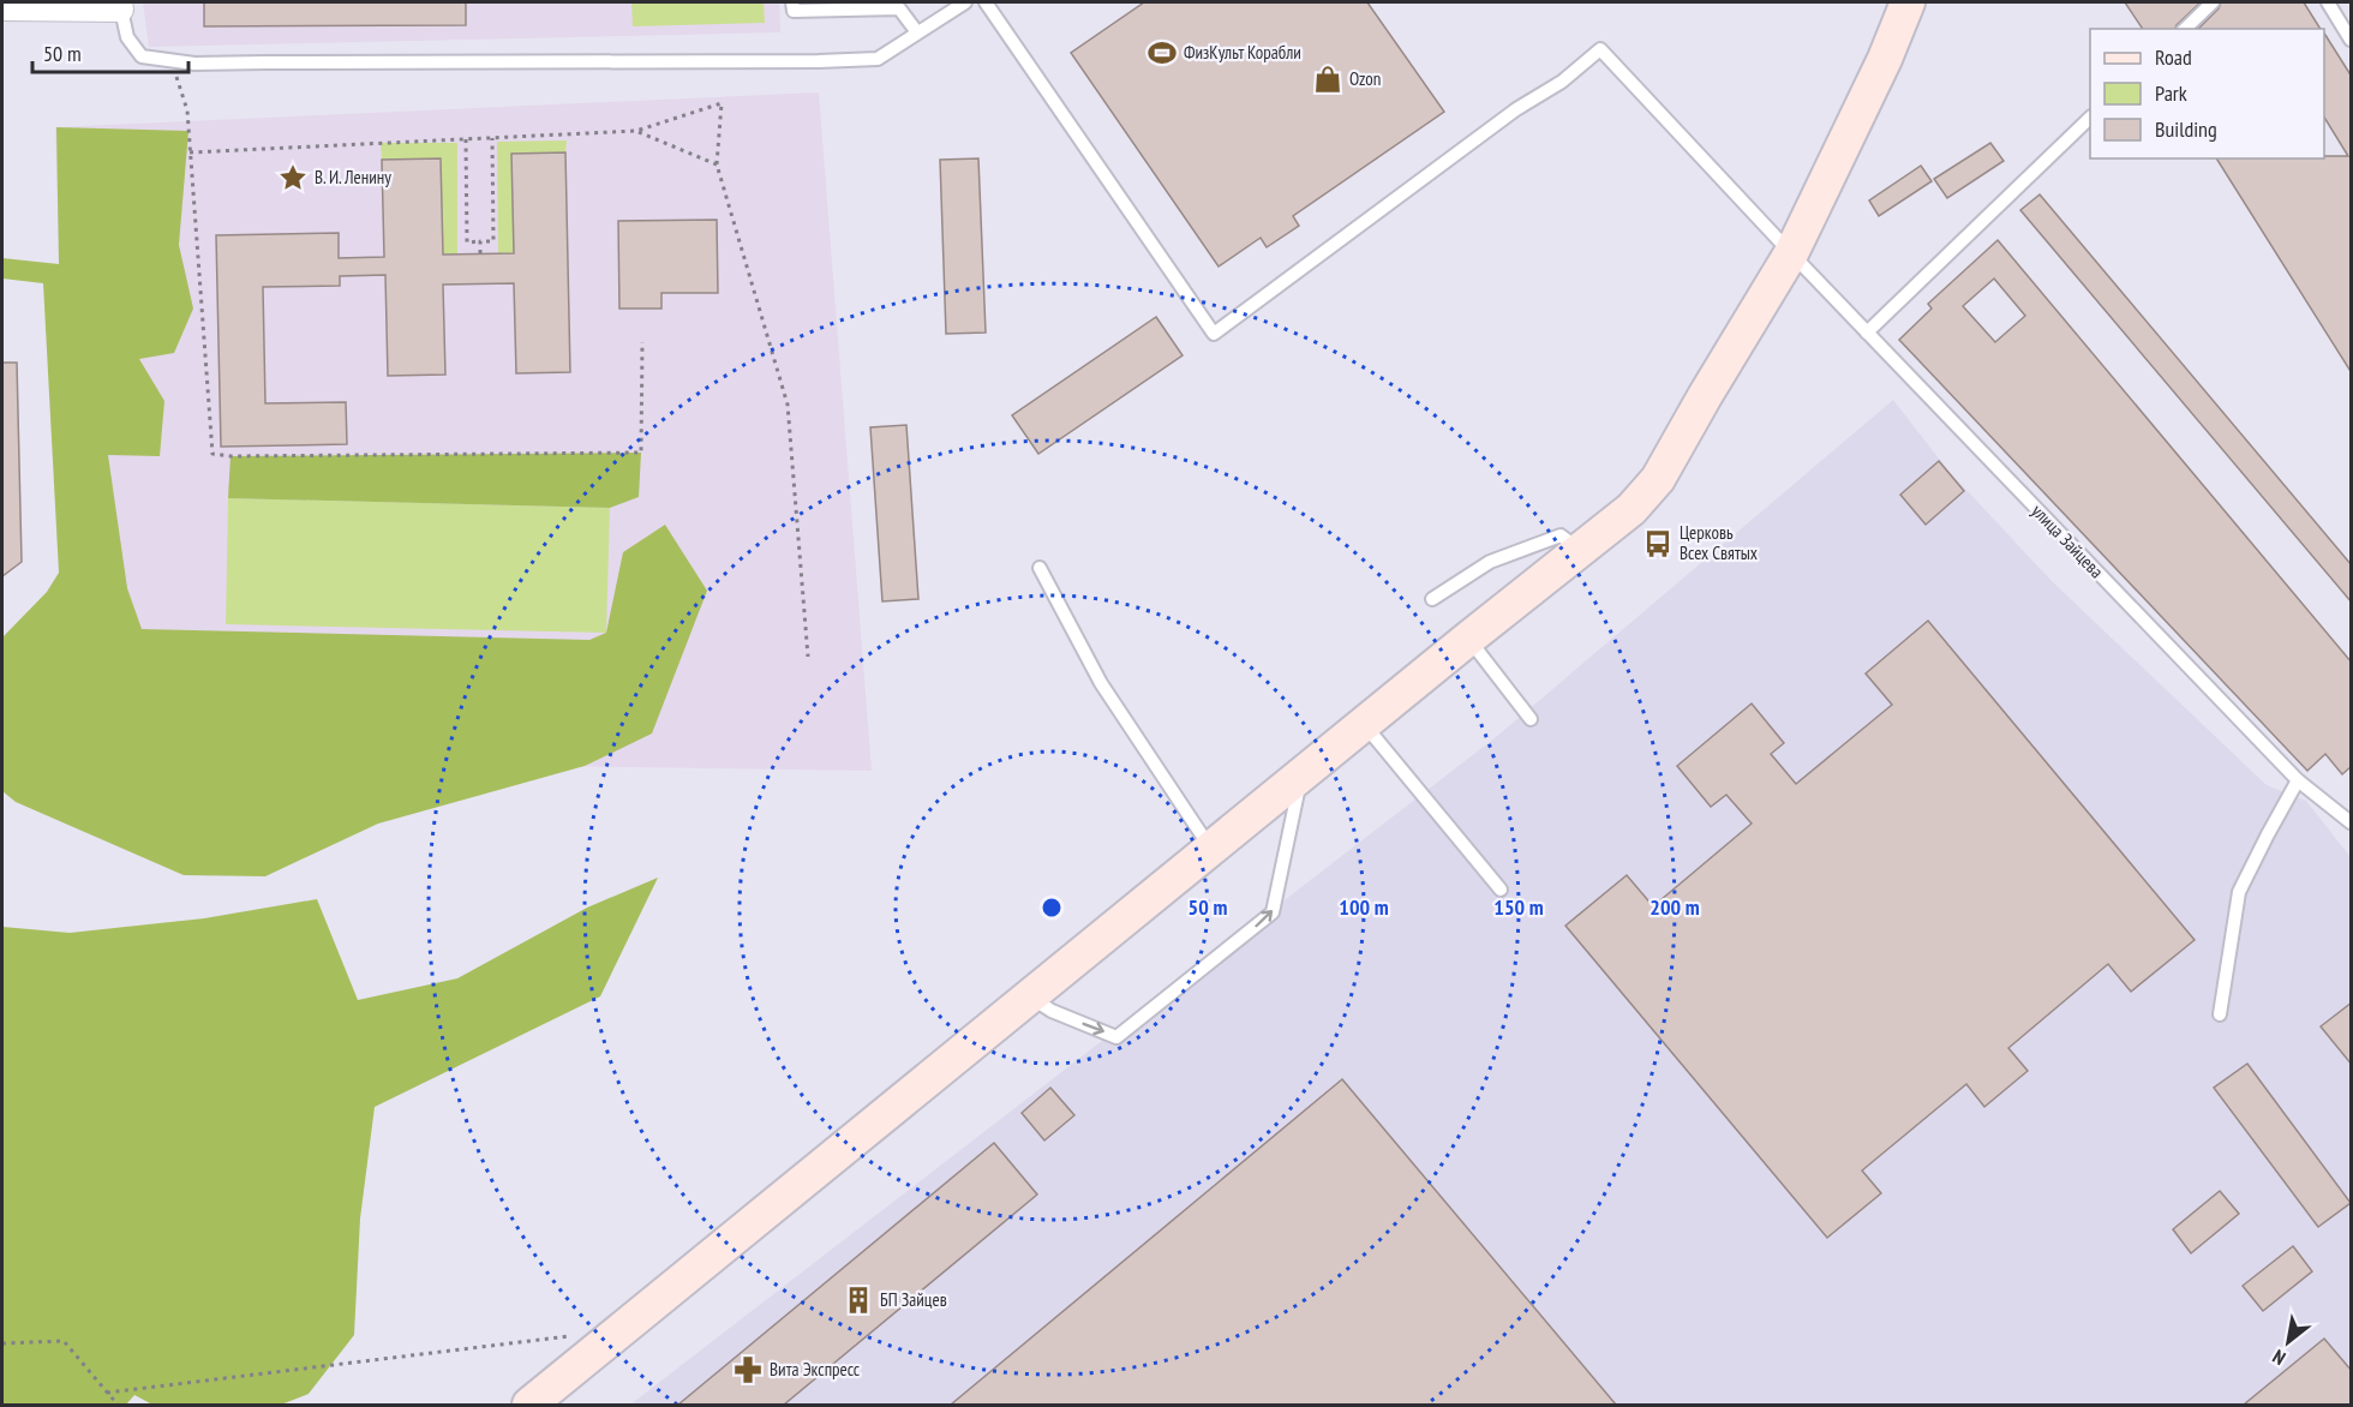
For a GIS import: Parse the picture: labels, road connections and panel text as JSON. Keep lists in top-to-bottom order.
{
  "streets": {
    "lane": ["улица Зайцева"]
  },
  "places": {
    "sports": ["ФизКульт Корабли"],
    "shop": ["Ozon"],
    "place": ["В. И. Ленину"],
    "bus stop": ["Церковь Всех Святых"],
    "building": ["БП Зайцев"],
    "pharmacy": ["Вита Экспресс"]
  },
  "legend": ["Road", "Park", "Building"],
  "scale_bar": "50 m",
  "north": "bottom left",
  "rings": [
    "50 m",
    "100 m",
    "150 m",
    "200 m"
  ]
}
